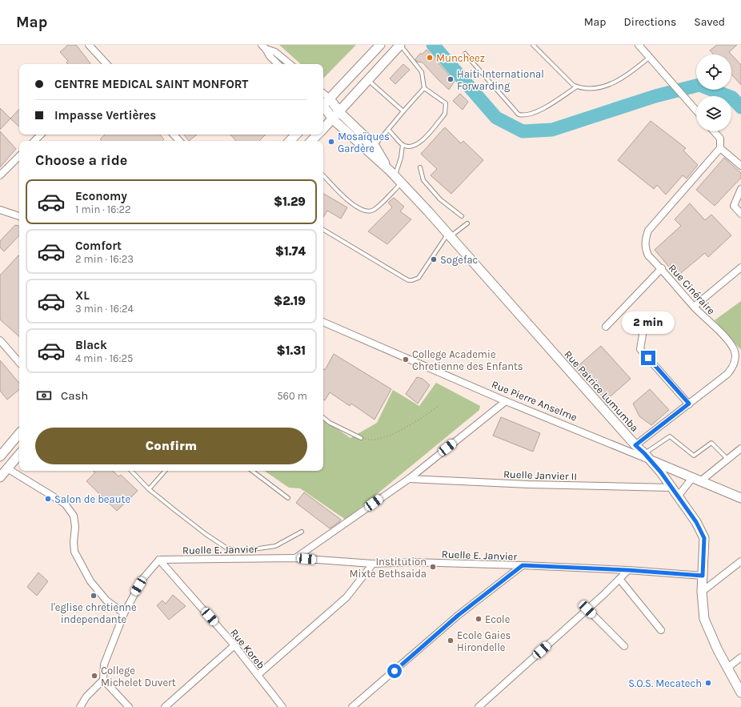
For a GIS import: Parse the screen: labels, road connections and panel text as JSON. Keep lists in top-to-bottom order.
{
  "streets": {
    "street": [
      "Rue Cinéraire",
      "Rue Patrice Lumumba",
      "Rue Pierre Anselme",
      "Ruelle Janvier II",
      "Ruelle E. Janvier",
      "Rue Koreb"
    ]
  },
  "crossings": [
    ["Rue Cinéraire", "Rue Patrice Lumumba"],
    ["Rue Patrice Lumumba", "Rue Pierre Anselme"],
    ["Rue Patrice Lumumba", "Ruelle Janvier II"],
    ["Rue Patrice Lumumba", "Ruelle E. Janvier"],
    ["Ruelle E. Janvier", "Rue Koreb"]
  ],
  "places": [
    "Muncheez",
    "Haiti International Forwarding",
    "Mosaïques Gardère",
    "Sogefac",
    "College Academie Chretienne des Enfants",
    "Salon de beaute",
    "Institution Mixte Bethsaida",
    "l'eglise chretienne independante",
    "Ecole",
    "Ecole Gaies Hirondelle",
    "College Michelet Duvert",
    "S.O.S. Mecatech"
  ],
  "page": {
    "header": "Map",
    "nav": ["Map", "Directions", "Saved"],
    "banner": ["CENTRE MEDICAL SAINT MONFORT", "Impasse Vertières"],
    "heading": "Choose a ride",
    "list": [
      {
        "name": "Economy",
        "note": "1 min · 16:22",
        "value": "$1.29"
      },
      {
        "name": "Comfort",
        "note": "2 min · 16:23",
        "value": "$1.74"
      },
      {
        "name": "XL",
        "note": "3 min · 16:24",
        "value": "$2.19"
      },
      {
        "name": "Black",
        "note": "4 min · 16:25",
        "value": "$1.31"
      }
    ],
    "bubble": "2 min",
    "pay": ["Cash", "560 m"],
    "buttons": "Confirm"
  }
}
